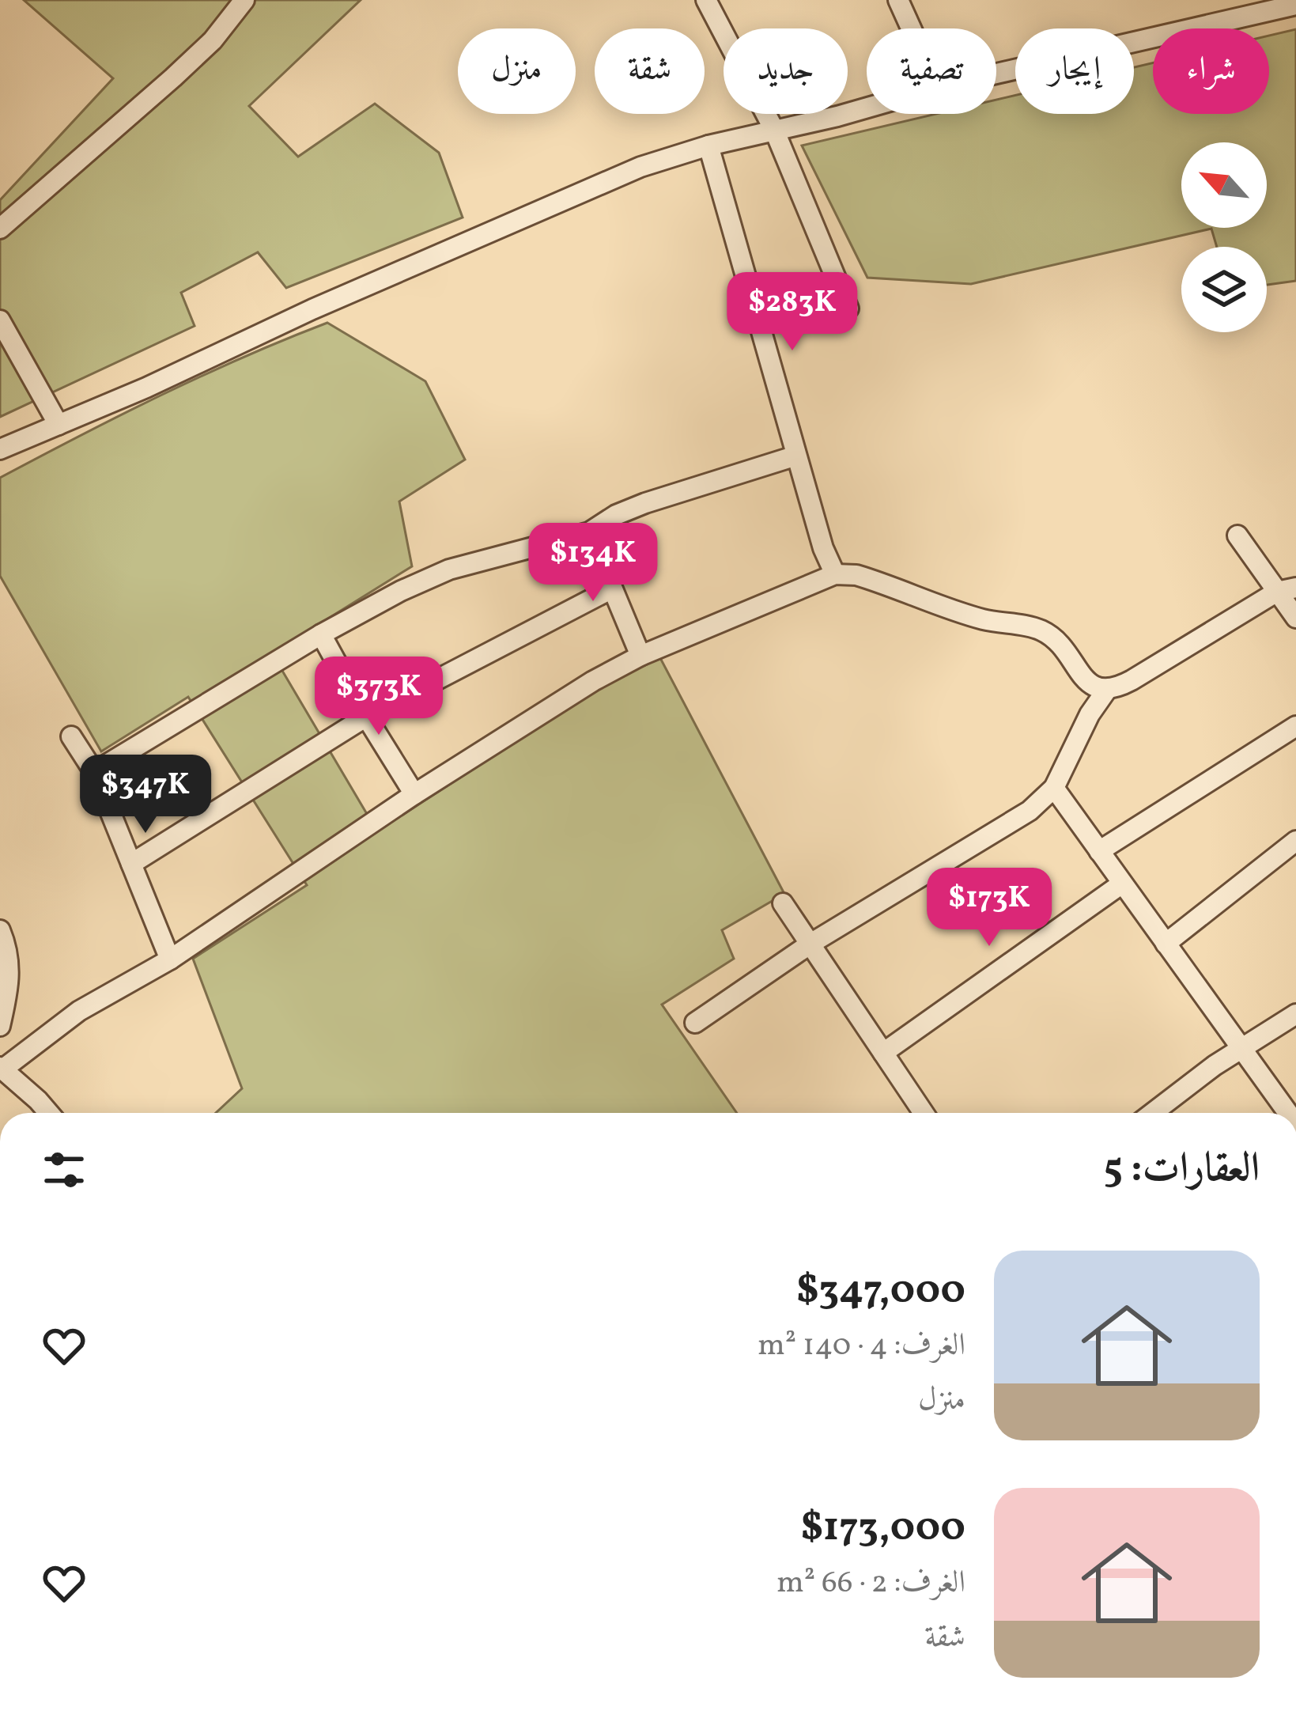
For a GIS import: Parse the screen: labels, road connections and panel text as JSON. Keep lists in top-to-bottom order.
{
  "north": "top left",
  "page": {
    "chip": [
      "شراء",
      "إيجار",
      "تصفية",
      "جديد",
      "شقة",
      "منزل"
    ],
    "price": [
      "$283K",
      "$134K",
      "$373K",
      "$347K",
      "$173K"
    ],
    "heading": "العقارات: 5",
    "list": [
      {
        "name": "$347,000",
        "note": "الغرف: 4 · 140 m² · منزل"
      },
      {
        "name": "$173,000",
        "note": "الغرف: 2 · 66 m² · شقة"
      }
    ]
  }
}
